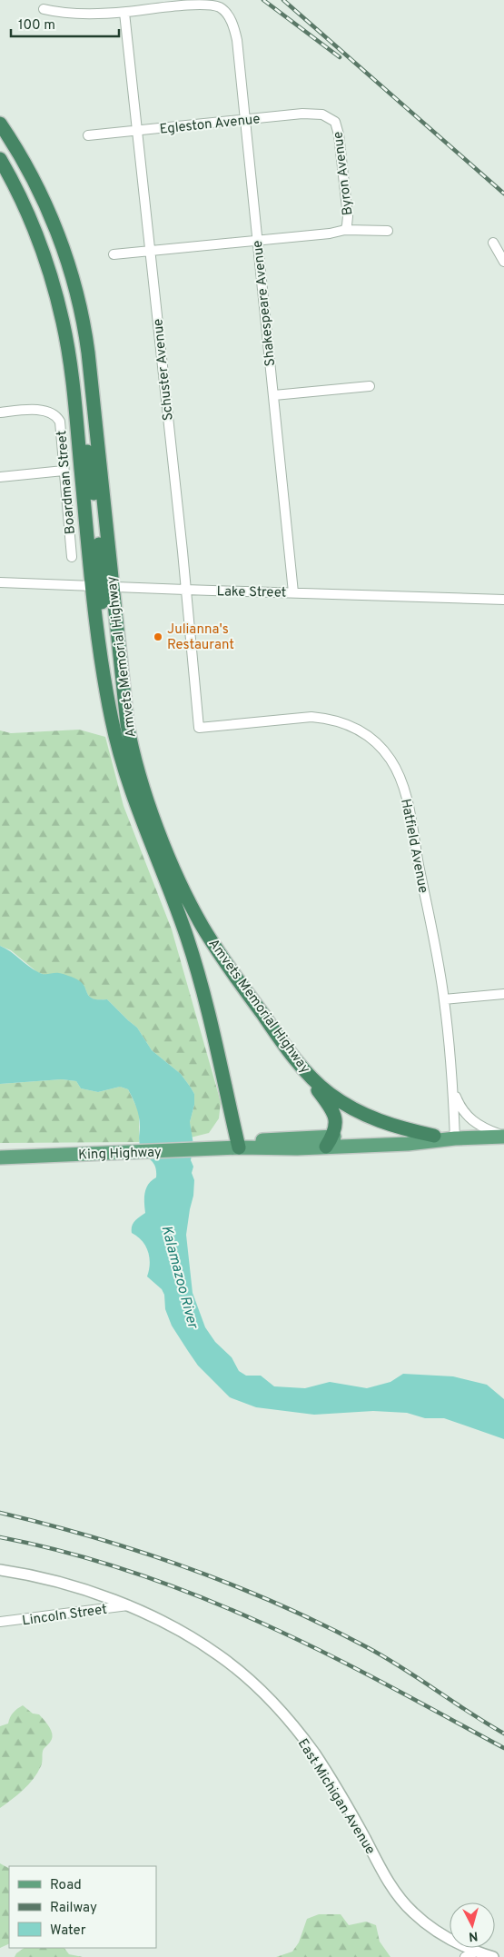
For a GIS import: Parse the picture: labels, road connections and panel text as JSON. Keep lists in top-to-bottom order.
{
  "streets": {
    "highway": ["Amvets Memorial Highway"],
    "main road": ["King Highway"],
    "street": [
      "Egleston Avenue",
      "Byron Avenue",
      "Shakespeare Avenue",
      "Schuster Avenue",
      "Boardman Street",
      "Lake Street",
      "Hatfield Avenue",
      "Lincoln Street",
      "East Michigan Avenue"
    ]
  },
  "crossings": [
    ["Egleston Avenue", "Byron Avenue"],
    ["Egleston Avenue", "Shakespeare Avenue"],
    ["Egleston Avenue", "Schuster Avenue"],
    ["Shakespeare Avenue", "Schuster Avenue"],
    ["Shakespeare Avenue", "Lake Street"],
    ["Schuster Avenue", "Lake Street"],
    ["Schuster Avenue", "Hatfield Avenue"],
    ["Lake Street", "Amvets Memorial Highway"],
    ["Amvets Memorial Highway", "King Highway"],
    ["Hatfield Avenue", "King Highway"],
    ["Lincoln Street", "East Michigan Avenue"]
  ],
  "water": ["Kalamazoo River"],
  "places": ["Julianna's Restaurant"],
  "legend": ["Road", "Railway", "Water"],
  "scale_bar": "100 m",
  "north": "bottom"
}
